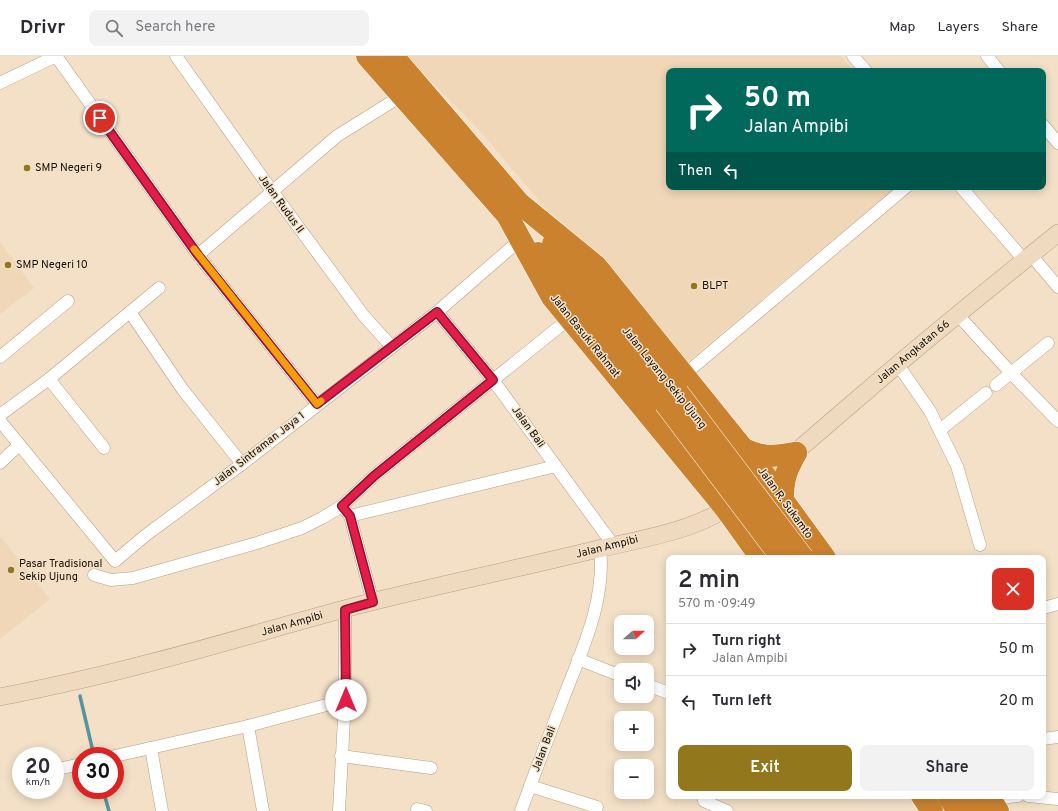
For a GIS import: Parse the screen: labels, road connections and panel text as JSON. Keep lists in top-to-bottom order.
{
  "streets": {
    "highway": ["Jalan Basuki Rahmat", "Jalan Layang Sekip Ujung", "Jalan R. Sukamto"],
    "street": [
      "Jalan Rudus II",
      "Jalan Angkatan 66",
      "Jalan Bali",
      "Jalan Sintraman Jaya 1",
      "Jalan Ampibi"
    ]
  },
  "crossings": [
    ["Jalan Rudus II", "Jalan Sintraman Jaya 1"],
    ["Jalan Basuki Rahmat", "Jalan Angkatan 66"],
    ["Jalan Basuki Rahmat", "Jalan Layang Sekip Ujung"],
    ["Jalan Basuki Rahmat", "Jalan Sintraman Jaya 1"],
    ["Jalan Basuki Rahmat", "Jalan R. Sukamto"],
    ["Jalan Basuki Rahmat", "Jalan Ampibi"],
    ["Jalan Angkatan 66", "Jalan R. Sukamto"],
    ["Jalan Angkatan 66", "Jalan Ampibi"],
    ["Jalan Bali", "Jalan Sintraman Jaya 1"],
    ["Jalan Bali", "Jalan Ampibi"]
  ],
  "places": [
    "SMP Negeri 9",
    "SMP Negeri 10",
    "BLPT",
    "Pasar Tradisional Sekip Ujung"
  ],
  "north": "right",
  "page": {
    "header": "Drivr",
    "search": "Search here",
    "nav": ["Map", "Layers", "Share"],
    "turn": ["50 m", "Jalan Ampibi"],
    "then": "Then",
    "heading": ["2 min", "570 m · 09:49"],
    "map_buttons": ["+", "−"],
    "list": [
      {
        "name": "Turn right",
        "note": "Jalan Ampibi",
        "value": "50 m"
      },
      {
        "name": "Turn left",
        "value": "20 m"
      }
    ],
    "buttons": ["Exit", "Share"],
    "speed": "20 km/h",
    "limit": "30"
  }
}
